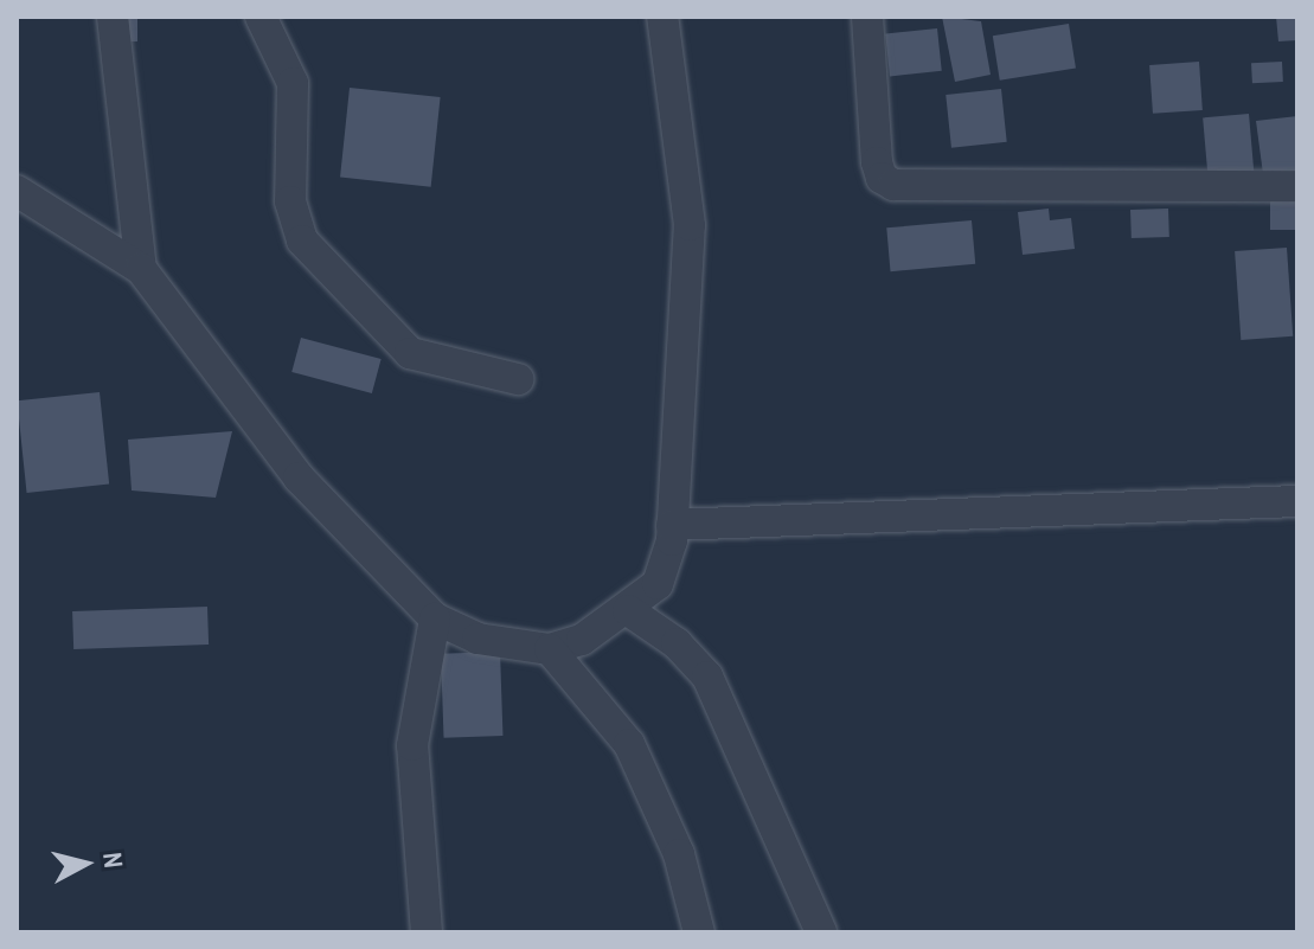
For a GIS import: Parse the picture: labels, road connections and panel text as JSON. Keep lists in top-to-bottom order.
{
  "north": "right"
}
